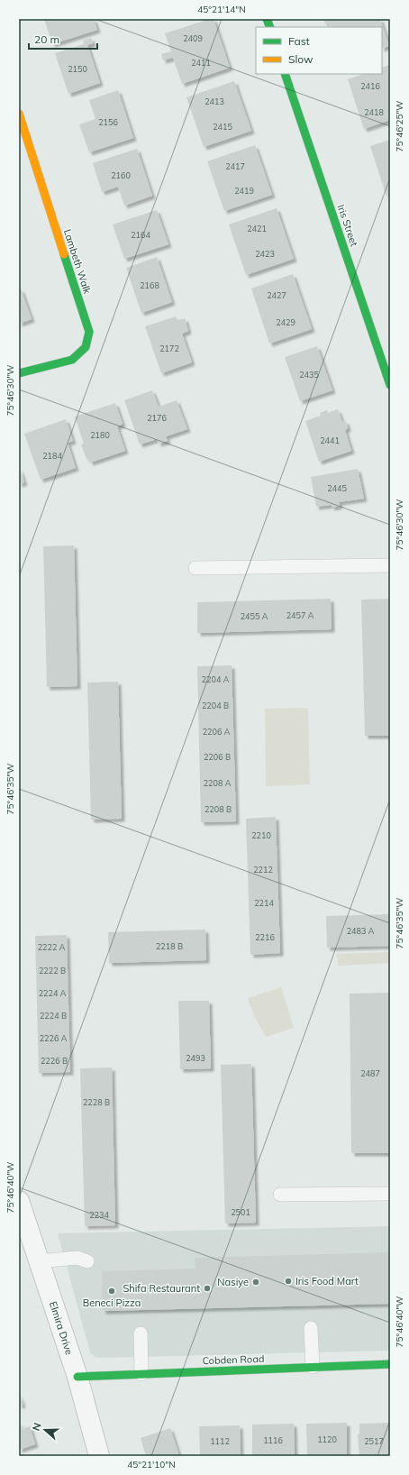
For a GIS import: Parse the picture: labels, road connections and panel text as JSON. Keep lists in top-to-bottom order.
{
  "streets": {
    "street": [
      "Iris Street",
      "Lambeth Walk",
      "Elmira Drive",
      "Cobden Road"
    ]
  },
  "crossings": [
    ["Elmira Drive", "Cobden Road"]
  ],
  "places": [
    "Iris Food Mart",
    "Nasiye",
    "Shifa Restaurant",
    "Beneci Pizza"
  ],
  "house_numbers": [
    "2409",
    "2411",
    "2150",
    "2416",
    "2413",
    "2418",
    "2156",
    "2415",
    "2417",
    "2160",
    "2419",
    "2421",
    "2164",
    "2423",
    "2168",
    "2427",
    "2429",
    "2172",
    "2435",
    "2176",
    "2180",
    "2441",
    "2184",
    "2445",
    "2457 A",
    "2455 A",
    "2204 A",
    "2204 B",
    "2206 A",
    "2206 B",
    "2208 A",
    "2208 B",
    "2210",
    "2212",
    "2214",
    "2483 A",
    "2216",
    "2218 B",
    "2222 A",
    "2222 B",
    "2224 A",
    "2224 B",
    "2226 A",
    "2493",
    "2226 B",
    "2487",
    "2228 B",
    "2501",
    "2234",
    "1120",
    "1116",
    "1112",
    "2517"
  ],
  "legend": ["Fast", "Slow"],
  "scale_bar": "20 m",
  "north": "left",
  "coordinates": [
    "45°21'14\"N",
    "75°46'25\"W",
    "75°46'30\"W",
    "75°46'35\"W",
    "75°46'40\"W",
    "45°21'10\"N"
  ]
}
